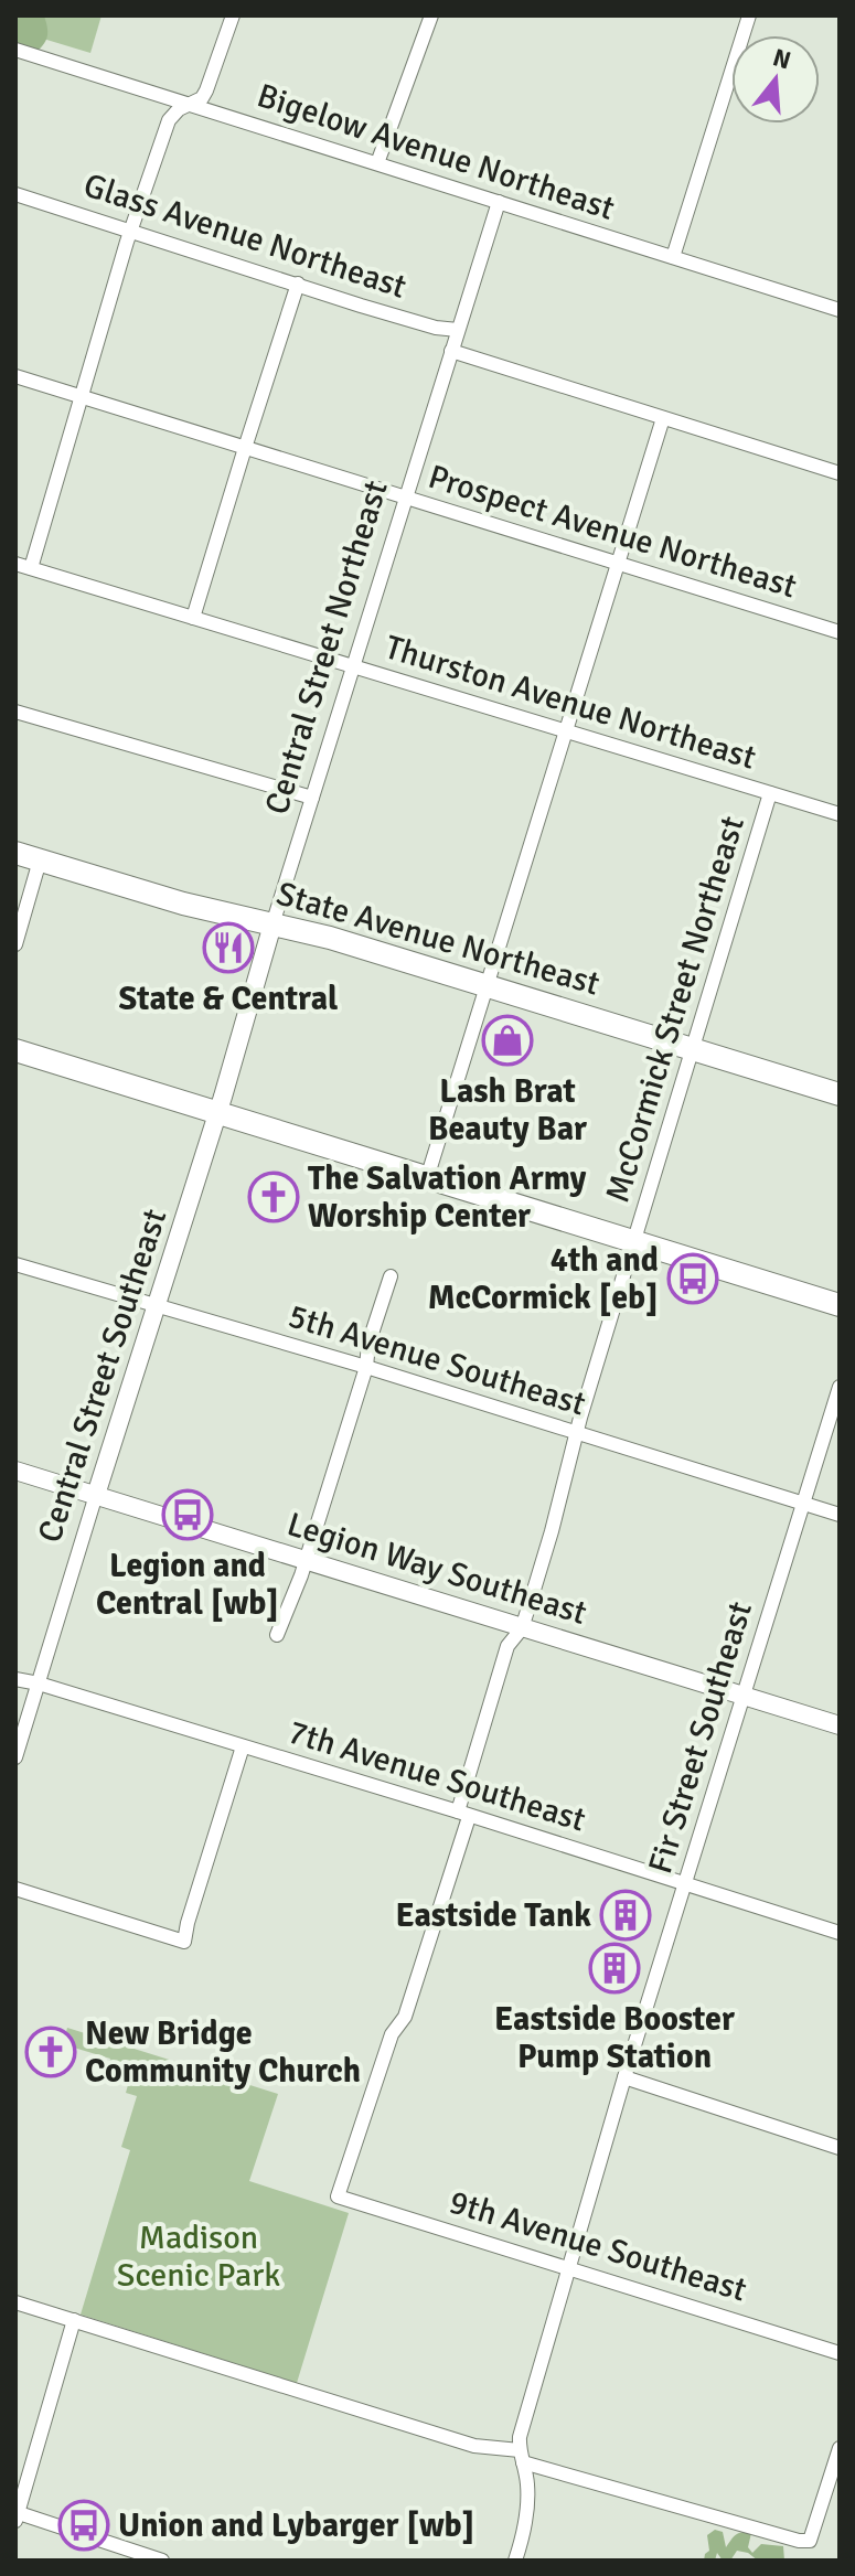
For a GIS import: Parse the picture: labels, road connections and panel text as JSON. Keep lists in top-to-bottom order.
{
  "streets": {
    "main road": ["State Avenue Northeast"],
    "street": [
      "Bigelow Avenue Northeast",
      "Glass Avenue Northeast",
      "Prospect Avenue Northeast",
      "Central Street Northeast",
      "Thurston Avenue Northeast",
      "McCormick Street Northeast",
      "5th Avenue Southeast",
      "Central Street Southeast",
      "Legion Way Southeast",
      "Fir Street Southeast",
      "7th Avenue Southeast",
      "9th Avenue Southeast"
    ]
  },
  "crossings": [
    ["Bigelow Avenue Northeast", "Central Street Northeast"],
    ["Glass Avenue Northeast", "Central Street Northeast"],
    ["Prospect Avenue Northeast", "Central Street Northeast"],
    ["Central Street Northeast", "Thurston Avenue Northeast"],
    ["Central Street Northeast", "State Avenue Northeast"],
    ["Central Street Northeast", "Central Street Southeast"],
    ["Thurston Avenue Northeast", "McCormick Street Northeast"],
    ["State Avenue Northeast", "McCormick Street Northeast"],
    ["McCormick Street Northeast", "5th Avenue Southeast"],
    ["McCormick Street Northeast", "Legion Way Southeast"],
    ["McCormick Street Northeast", "7th Avenue Southeast"],
    ["McCormick Street Northeast", "9th Avenue Southeast"],
    ["5th Avenue Southeast", "Central Street Southeast"],
    ["5th Avenue Southeast", "Fir Street Southeast"],
    ["Central Street Southeast", "Legion Way Southeast"],
    ["Central Street Southeast", "7th Avenue Southeast"],
    ["Legion Way Southeast", "Fir Street Southeast"],
    ["Fir Street Southeast", "7th Avenue Southeast"],
    ["Fir Street Southeast", "9th Avenue Southeast"]
  ],
  "parks": ["Madison Scenic Park"],
  "places": {
    "restaurant": ["State & Central"],
    "shop": ["Lash Brat Beauty Bar"],
    "church": ["The Salvation Army Worship Center", "New Bridge Community Church"],
    "bus stop": ["4th and McCormick [eb]", "Legion and Central [wb]", "Union and Lybarger [wb]"],
    "building": ["Eastside Tank", "Eastside Booster Pump Station"]
  },
  "north": "top"
}
